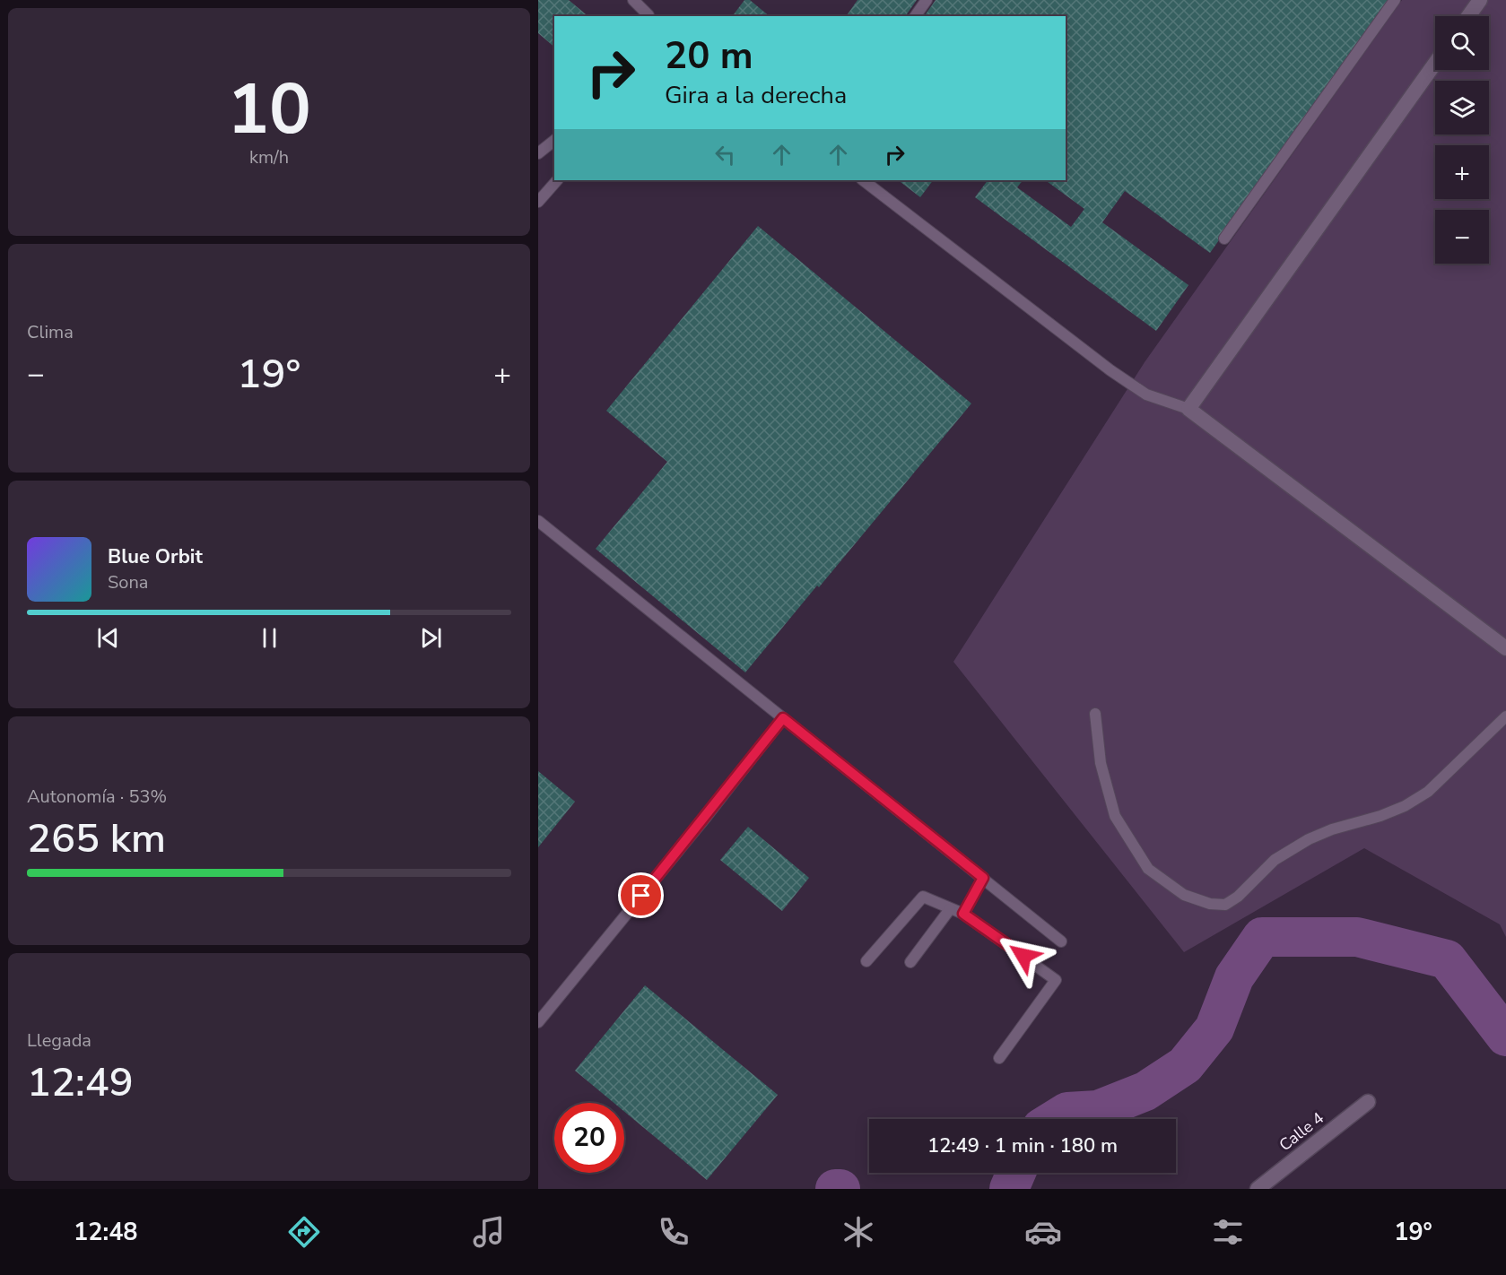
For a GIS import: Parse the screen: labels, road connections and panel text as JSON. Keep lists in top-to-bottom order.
{
  "streets": {
    "street": ["Calle 4"]
  },
  "page": {
    "tile": [
      ["10", "km/h"],
      "Clima",
      ["Autonomía · 53%", "265 km"],
      ["Llegada", "12:49"]
    ],
    "map_buttons": ["+", "−"],
    "turn": ["20 m", "Gira a la derecha"],
    "heat": ["−", "19°", "+"],
    "song": ["Blue Orbit", "Sona"],
    "limit": "20",
    "trip": "12:49 · 1 min · 180 m",
    "tabs": ["12:48", "19°"]
  }
}
